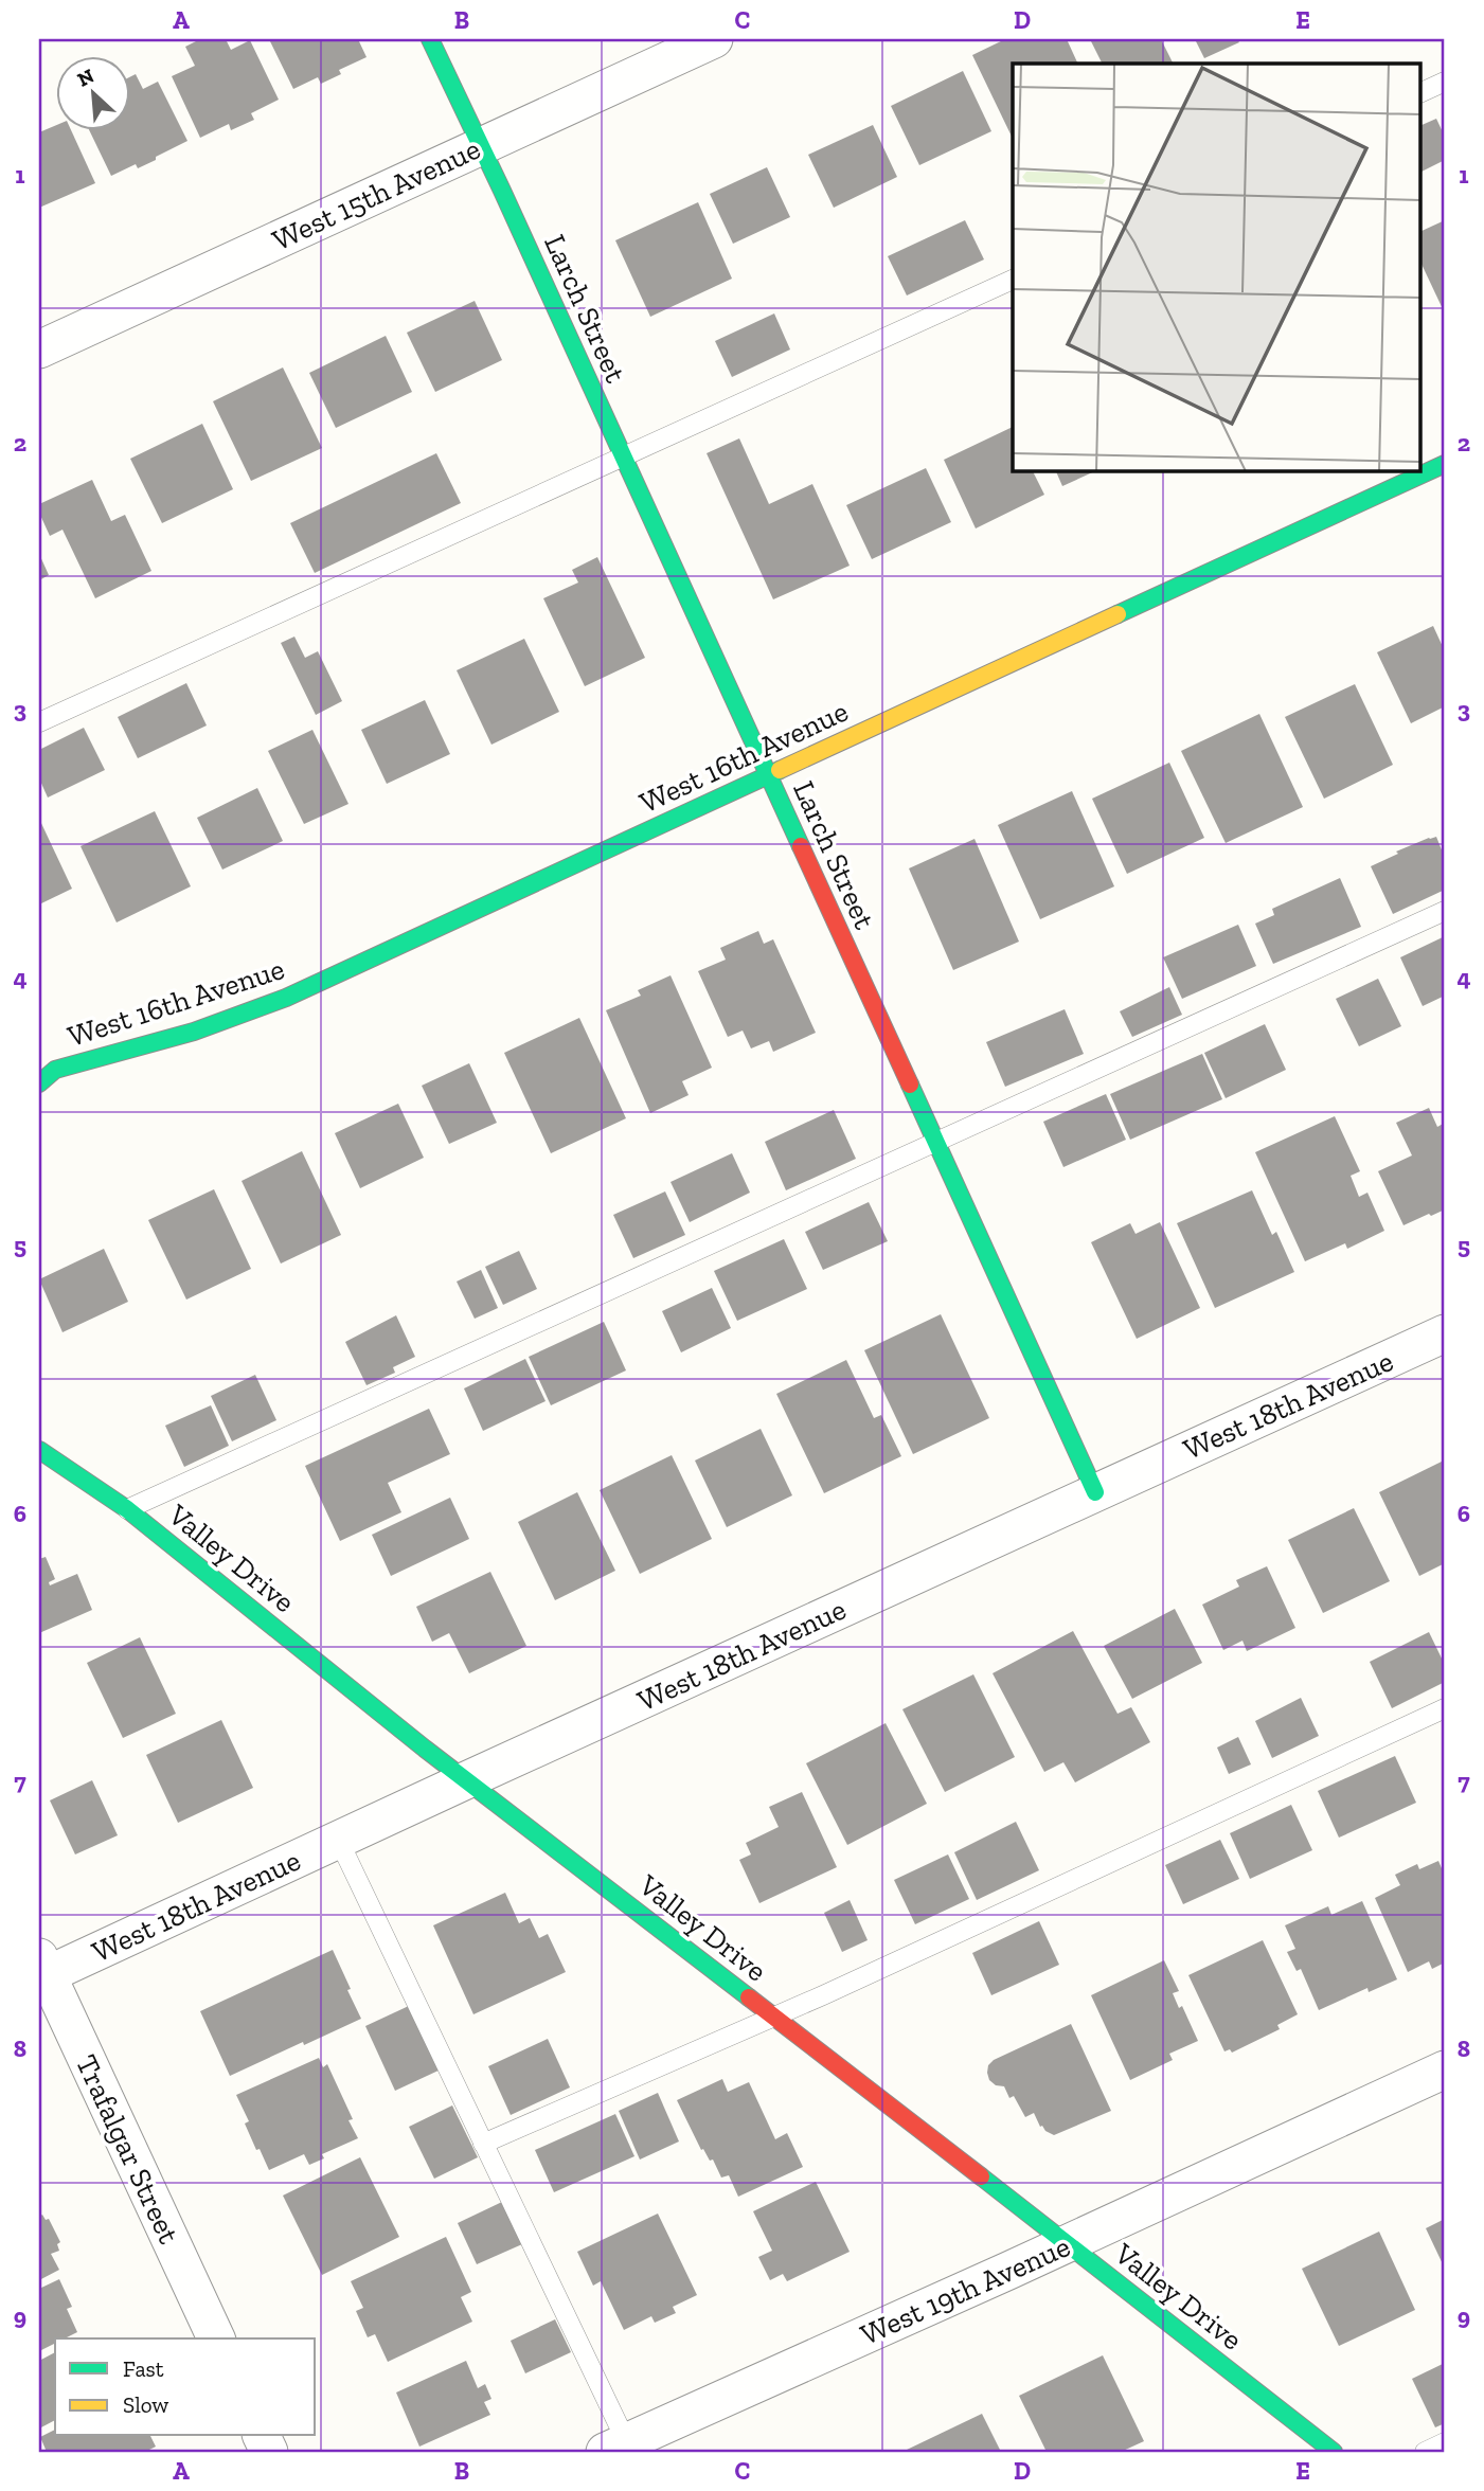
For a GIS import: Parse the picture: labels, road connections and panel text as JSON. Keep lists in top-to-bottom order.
{
  "streets": {
    "street": [
      "West 15th Avenue",
      "Larch Street",
      "West 16th Avenue",
      "West 18th Avenue",
      "Valley Drive",
      "Trafalgar Street",
      "West 19th Avenue"
    ]
  },
  "crossings": [
    ["West 15th Avenue", "Larch Street"],
    ["Larch Street", "West 16th Avenue"],
    ["Larch Street", "West 18th Avenue"],
    ["West 18th Avenue", "Valley Drive"],
    ["West 18th Avenue", "Trafalgar Street"],
    ["Valley Drive", "West 19th Avenue"]
  ],
  "legend": ["Fast", "Slow"],
  "north": "top left",
  "grid": {
    "columns": [
      "A",
      "B",
      "C",
      "D",
      "E"
    ],
    "rows": [
      "1",
      "2",
      "3",
      "4",
      "5",
      "6",
      "7",
      "8",
      "9"
    ]
  }
}
